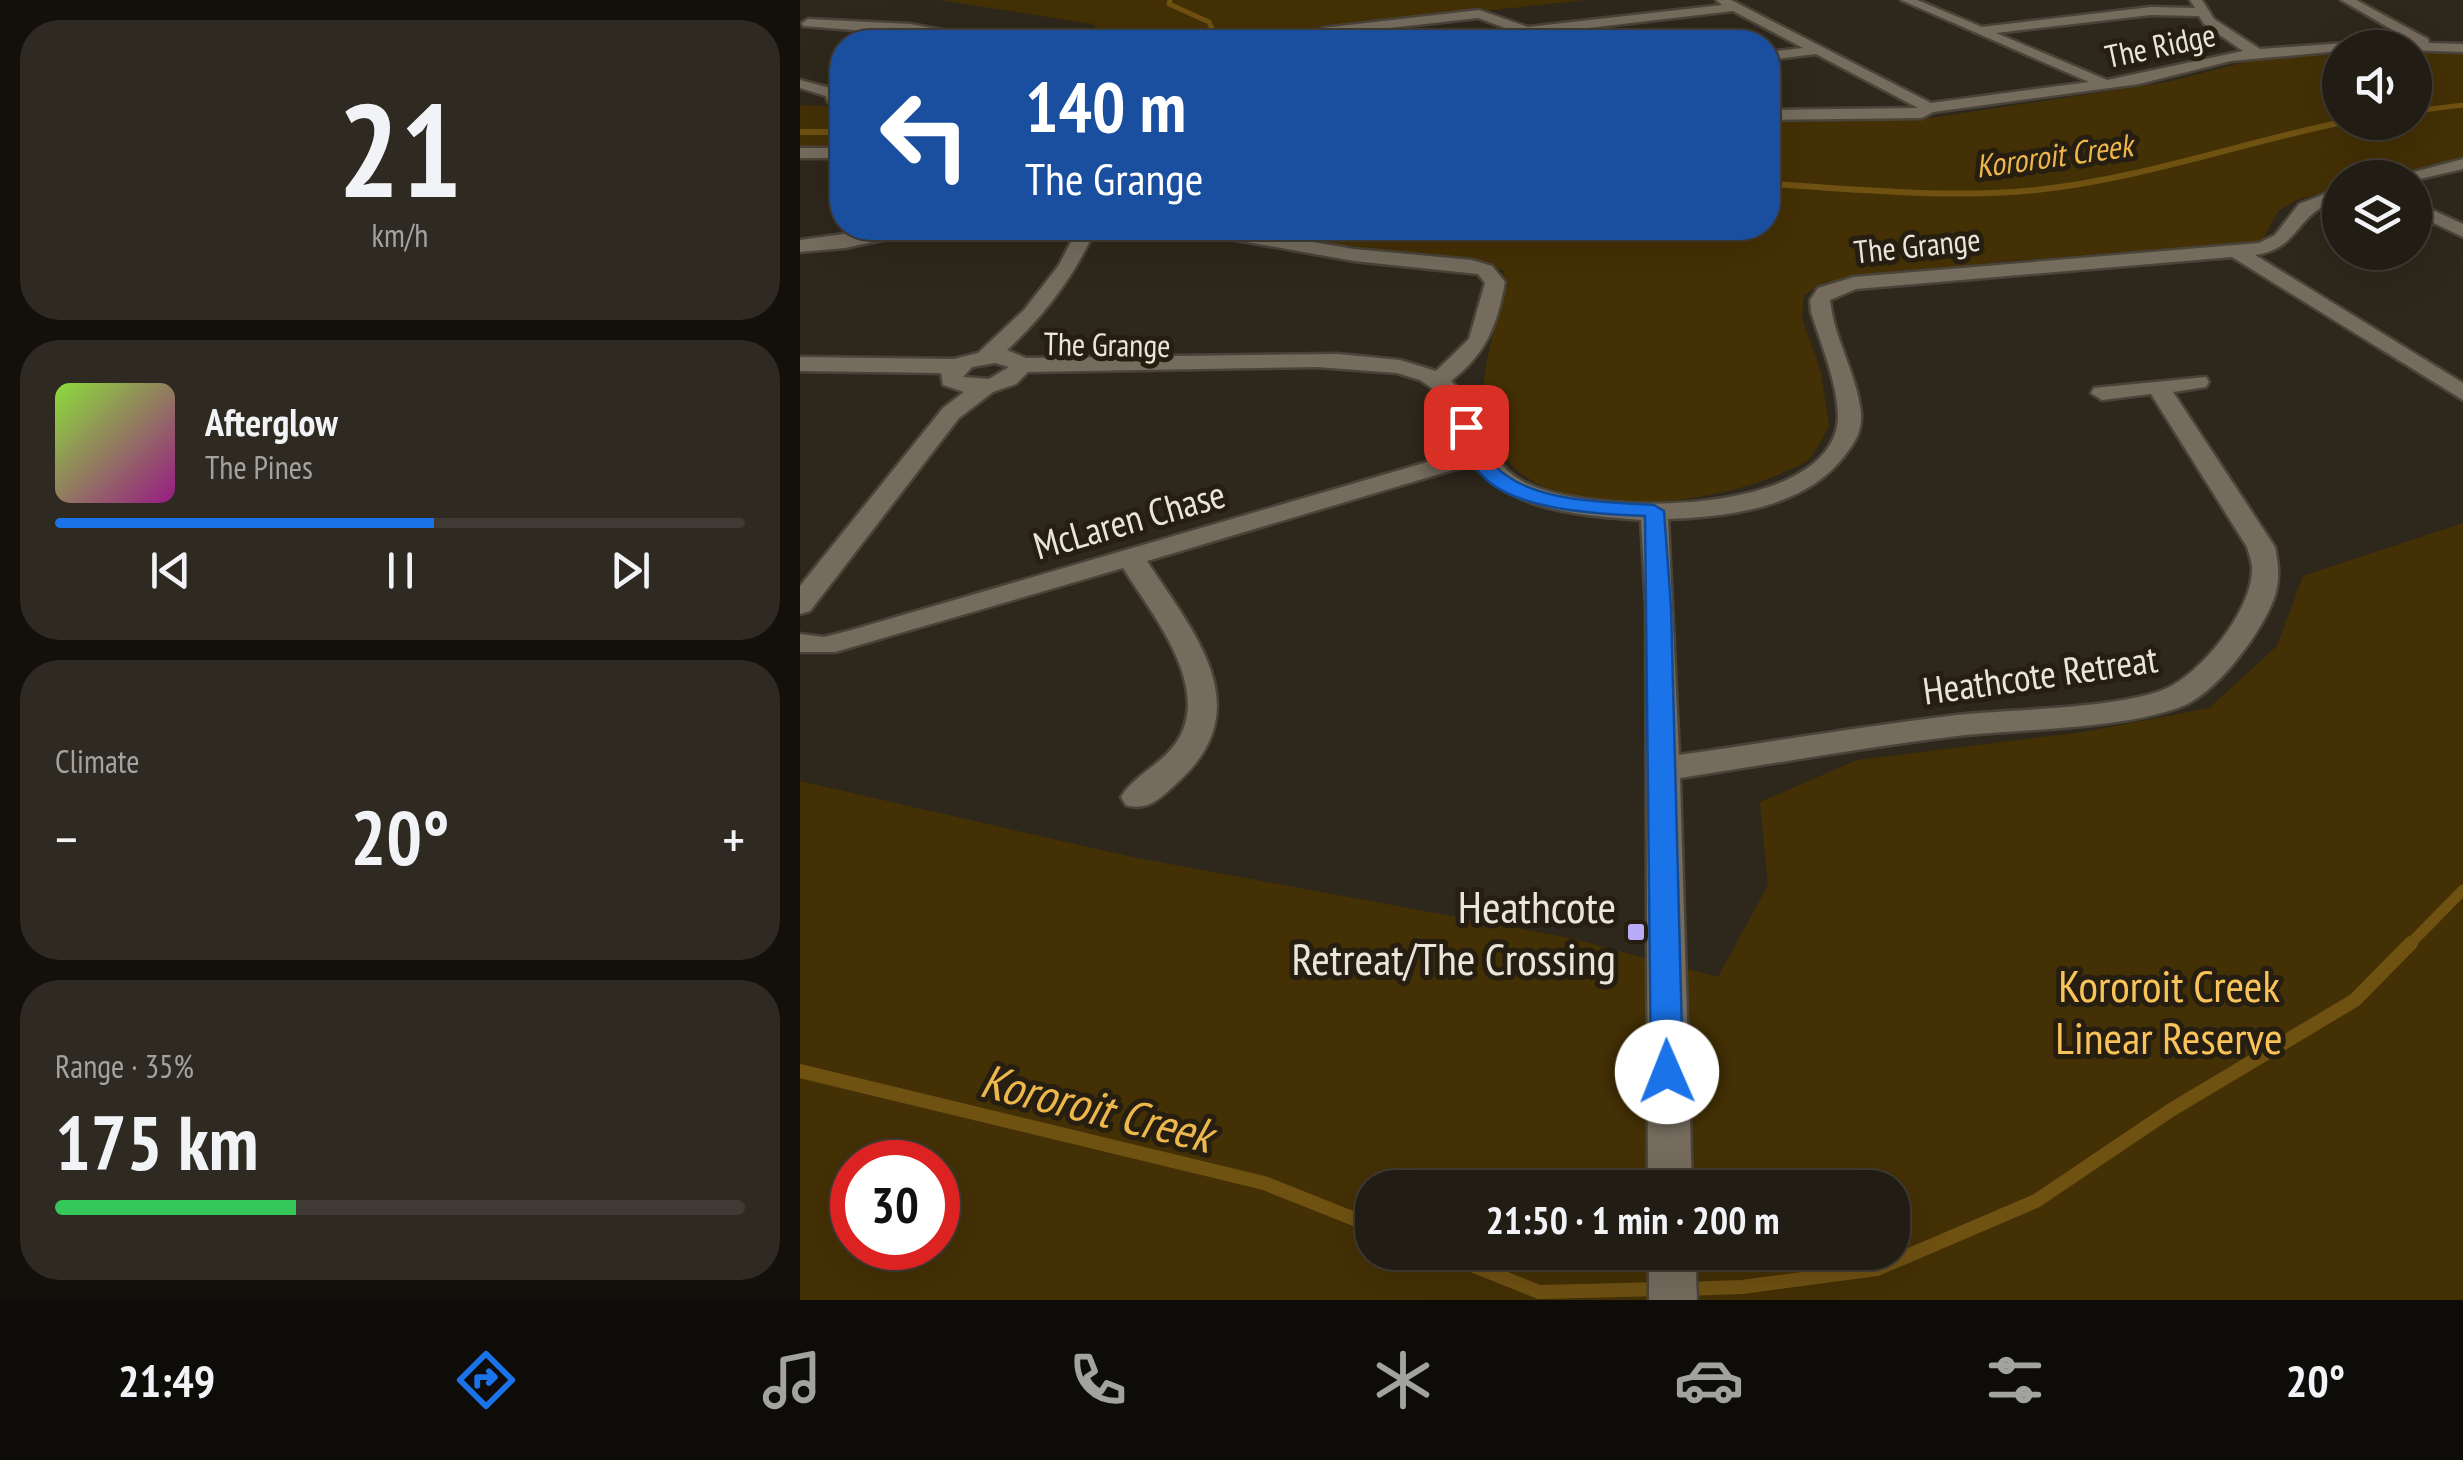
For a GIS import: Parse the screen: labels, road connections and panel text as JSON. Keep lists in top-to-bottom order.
{
  "streets": {
    "street": [
      "The Ridge",
      "The Grange",
      "McLaren Chase",
      "Heathcote Retreat"
    ]
  },
  "crossings": [
    ["The Grange", "McLaren Chase"]
  ],
  "water": ["Kororoit Creek"],
  "parks": ["Kororoit Creek Linear Reserve"],
  "places": {
    "transit": ["Heathcote Retreat/The Crossing"]
  },
  "page": {
    "tile": [
      ["21", "km/h"],
      "Climate",
      ["Range · 35%", "175 km"]
    ],
    "turn": ["140 m", "The Grange"],
    "song": ["Afterglow", "The Pines"],
    "heat": ["−", "20°", "+"],
    "limit": "30",
    "trip": "21:50 · 1 min · 200 m",
    "tabs": ["21:49", "20°"]
  }
}
